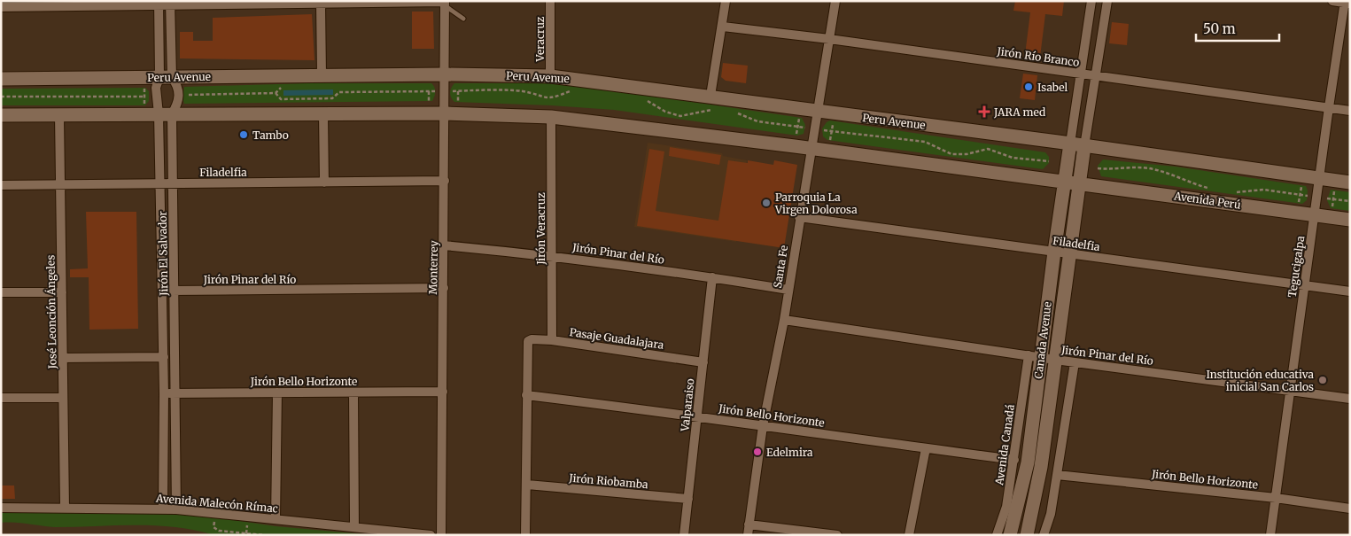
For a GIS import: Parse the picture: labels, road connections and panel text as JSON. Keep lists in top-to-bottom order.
{
  "streets": {
    "main road": ["Peru Avenue", "Avenida Perú", "Canada Avenue"],
    "street": [
      "Veracruz",
      "Jirón Río Branco",
      "Filadelfia",
      "Jirón Veracruz",
      "Jirón El Salvador",
      "Jirón Pinar del Río",
      "Santa Fe",
      "Tegucigalpa",
      "Monterrey",
      "José Leonción Ángeles",
      "Pasaje Guadalajara",
      "Jirón Bello Horizonte",
      "Valparaiso",
      "Avenida Canadá",
      "Jirón Riobamba",
      "Avenida Malecón Rímac"
    ]
  },
  "crossings": [
    ["Veracruz", "Peru Avenue"],
    ["Jirón Río Branco", "Santa Fe"],
    ["Jirón Río Branco", "Tegucigalpa"],
    ["Peru Avenue", "Jirón El Salvador"],
    ["Peru Avenue", "Santa Fe"],
    ["Peru Avenue", "Monterrey"],
    ["Peru Avenue", "Canada Avenue"],
    ["Filadelfia", "Jirón El Salvador"],
    ["Filadelfia", "Santa Fe"],
    ["Filadelfia", "Tegucigalpa"],
    ["Filadelfia", "Monterrey"],
    ["Filadelfia", "José Leonción Ángeles"],
    ["Filadelfia", "Canada Avenue"],
    ["Avenida Perú", "Tegucigalpa"],
    ["Avenida Perú", "Canada Avenue"],
    ["Jirón Veracruz", "Jirón Pinar del Río"],
    ["Jirón Veracruz", "Pasaje Guadalajara"],
    ["Jirón El Salvador", "Jirón Pinar del Río"],
    ["Jirón El Salvador", "Jirón Bello Horizonte"],
    ["Jirón El Salvador", "Avenida Malecón Rímac"],
    ["Jirón Pinar del Río", "Santa Fe"],
    ["Jirón Pinar del Río", "Tegucigalpa"],
    ["Jirón Pinar del Río", "Monterrey"],
    ["Jirón Pinar del Río", "Canada Avenue"],
    ["Jirón Pinar del Río", "Valparaiso"],
    ["Jirón Pinar del Río", "Avenida Canadá"],
    ["Santa Fe", "Jirón Bello Horizonte"],
    ["Tegucigalpa", "Jirón Bello Horizonte"],
    ["Monterrey", "Jirón Bello Horizonte"],
    ["José Leonción Ángeles", "Avenida Malecón Rímac"],
    ["Pasaje Guadalajara", "Jirón Bello Horizonte"],
    ["Pasaje Guadalajara", "Valparaiso"],
    ["Canada Avenue", "Avenida Canadá"],
    ["Jirón Bello Horizonte", "Valparaiso"],
    ["Jirón Bello Horizonte", "Avenida Canadá"],
    ["Valparaiso", "Jirón Riobamba"]
  ],
  "places": {
    "other": [
      "Isabel",
      "Tambo",
      "Parroquia La Virgen Dolorosa",
      "Institución educativa inicial San Carlos",
      "Edelmira"
    ],
    "health": ["JARA med"]
  },
  "scale_bar": "50 m"
}
